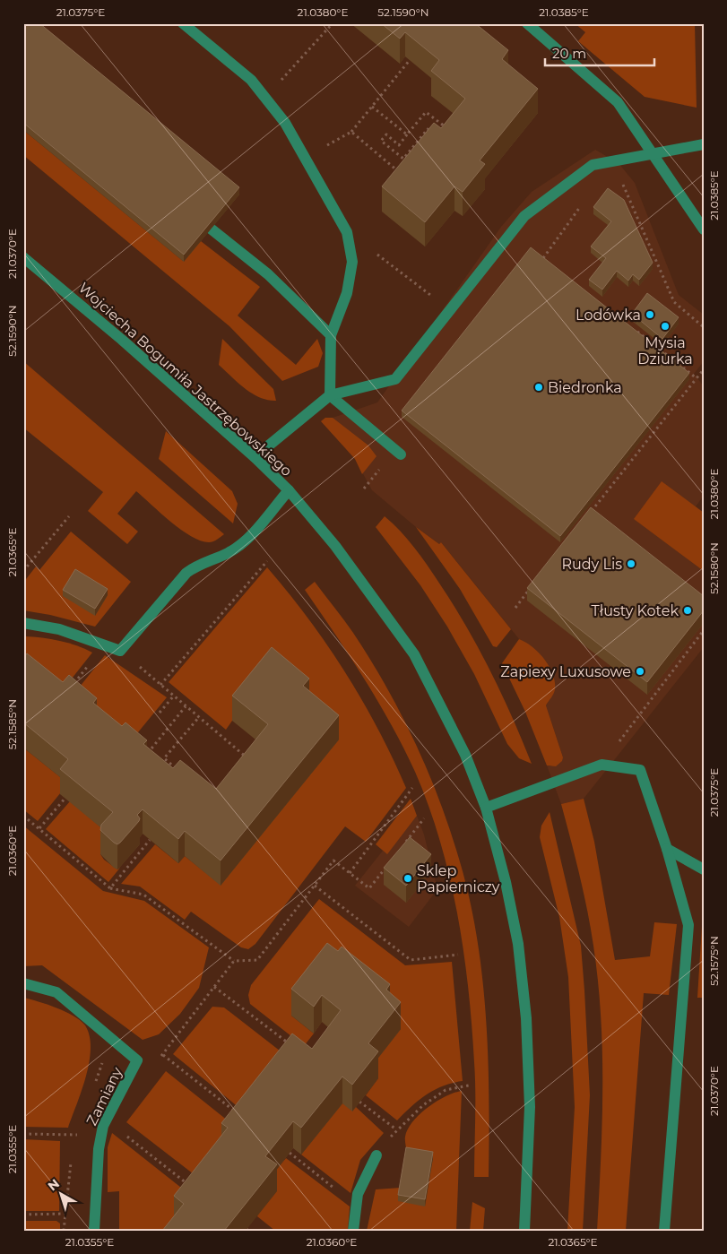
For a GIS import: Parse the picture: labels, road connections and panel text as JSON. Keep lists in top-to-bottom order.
{
  "streets": {
    "street": ["Wojciecha Bogumiła Jastrzębowskiego", "Zamiany"]
  },
  "places": [
    "Lodówka",
    "Mysia Dziurka",
    "Biedronka",
    "Rudy Lis",
    "Tłusty Kotek",
    "Zapiexy Luxusowe",
    "Sklep Papierniczy"
  ],
  "scale_bar": "20 m",
  "north": "top left",
  "coordinates": [
    "21.0375°E",
    "21.0380°E",
    "52.1590°N",
    "21.0385°E",
    "21.0370°E",
    "21.0365°E",
    "52.1580°N",
    "52.1585°N",
    "21.0360°E",
    "52.1575°N",
    "21.0355°E"
  ]
}
